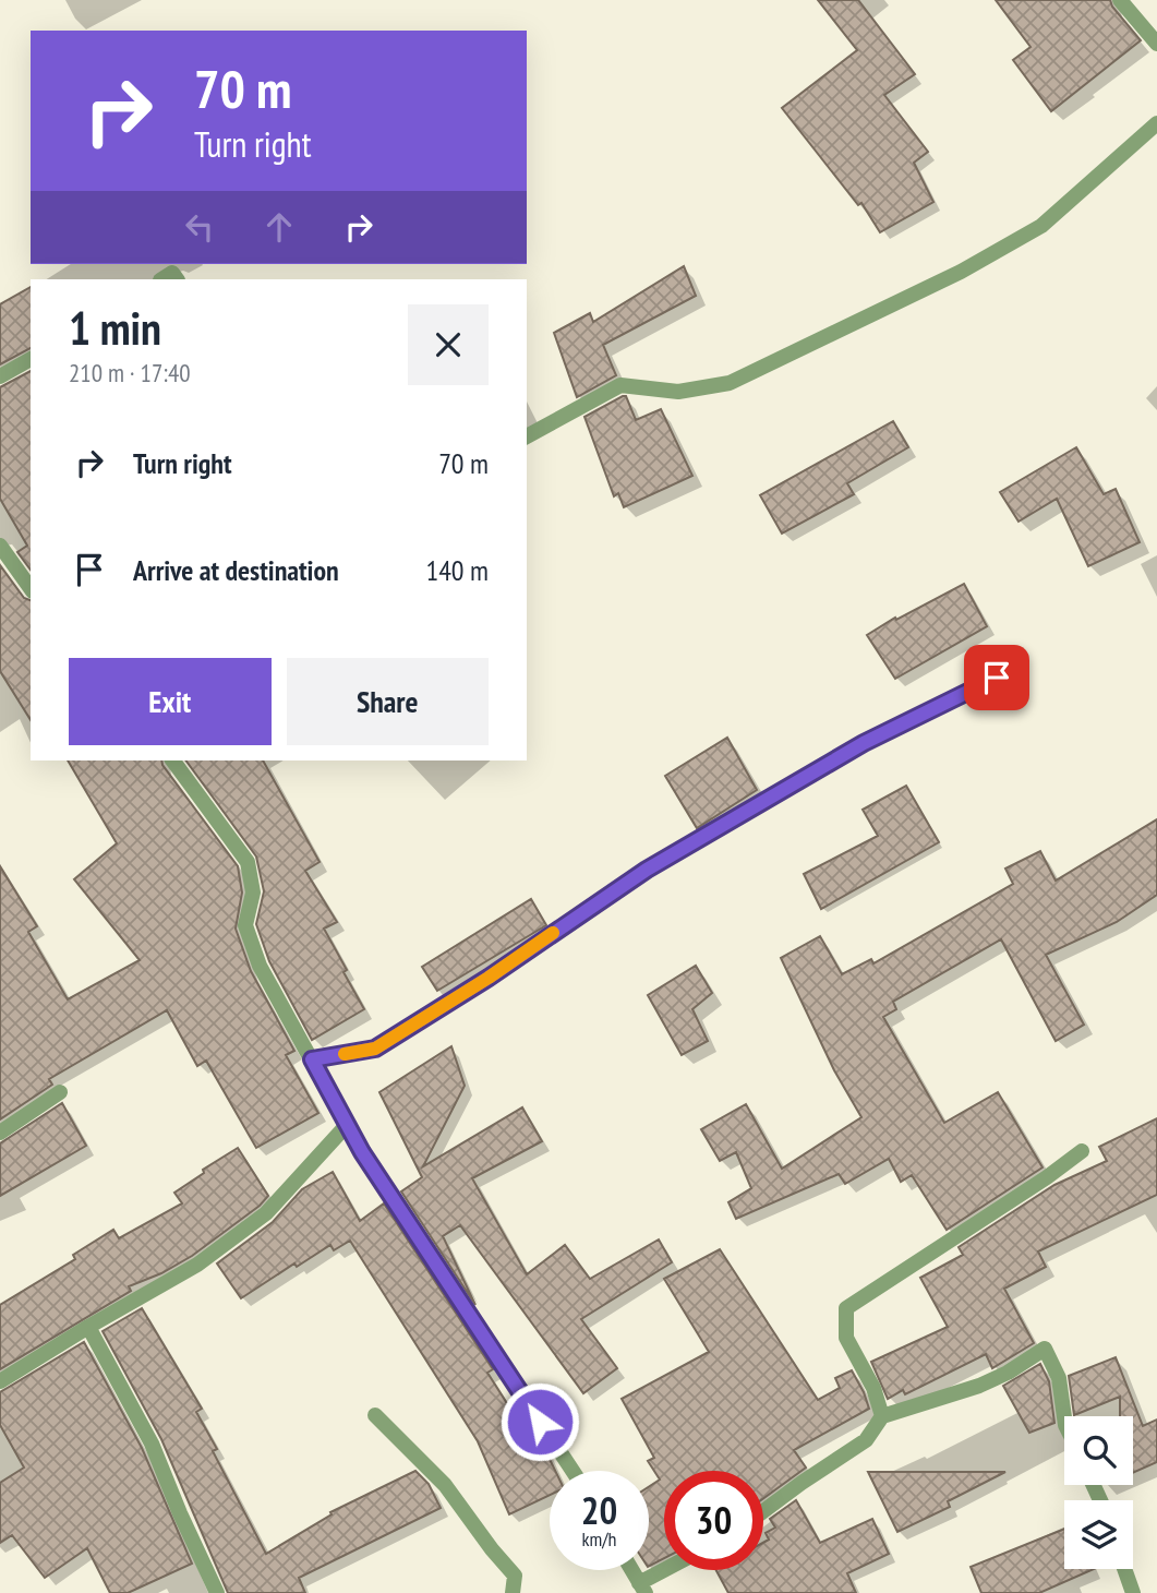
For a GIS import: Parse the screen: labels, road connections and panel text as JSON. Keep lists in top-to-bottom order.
{
  "page": {
    "turn": ["70 m", "Turn right"],
    "heading": ["1 min", "210 m · 17:40"],
    "list": [
      {
        "name": "Turn right",
        "value": "70 m"
      },
      {
        "name": "Arrive at destination",
        "value": "140 m"
      }
    ],
    "buttons": ["Exit", "Share"],
    "speed": "20 km/h",
    "limit": "30"
  }
}
